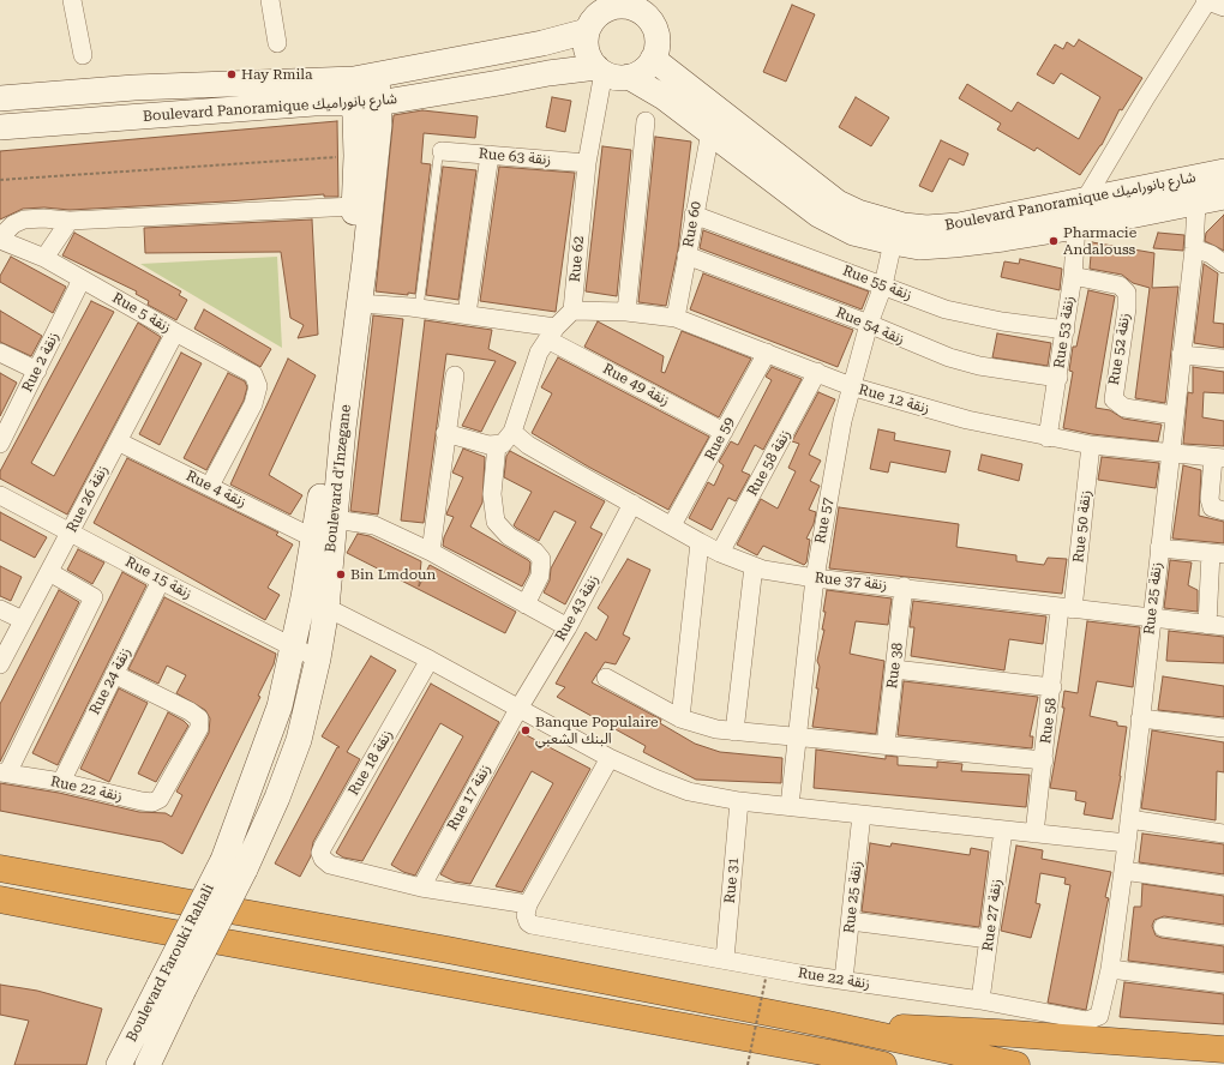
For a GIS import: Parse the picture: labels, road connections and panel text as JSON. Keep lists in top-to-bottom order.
{
  "streets": {
    "main road": ["Boulevard Panoramique شارع بانوراميك", "Boulevard d'Inzegane", "Boulevard Farouki Rahali"],
    "street": [
      "Rue 63 زنقة",
      "Rue 60",
      "Rue 62",
      "Rue 55 زنقة",
      "Rue 5 زنقة",
      "Rue 54 زنقة",
      "Rue 53 زنقة",
      "Rue 52 زنقة",
      "Rue 2 زنقة",
      "Rue 49 زنقة",
      "Rue 12 زنقة",
      "Rue 59",
      "Rue 58 زنقة",
      "Rue 4 زنقة",
      "Rue 26 زنقة",
      "Rue 57",
      "Rue 50 زنقة",
      "Rue 15 زنقة",
      "Rue 37 زنقة",
      "Rue 25 زنقة",
      "Rue 43 زنقة",
      "Rue 38",
      "Rue 24 زنقة",
      "Rue 58",
      "Rue 18 زنقة",
      "Rue 22 زنقة",
      "Rue 17 زنقة",
      "Rue 31",
      "Rue 27 زنقة"
    ]
  },
  "crossings": [
    ["Boulevard Panoramique شارع بانوراميك", "Rue 60"],
    ["Boulevard Panoramique شارع بانوراميك", "Rue 62"],
    ["Boulevard Panoramique شارع بانوراميك", "Rue 53 زنقة"],
    ["Boulevard Panoramique شارع بانوراميك", "Boulevard d'Inzegane"],
    ["Boulevard Panoramique شارع بانوراميك", "Rue 57"],
    ["Boulevard Panoramique شارع بانوراميك", "Rue 25 زنقة"],
    ["Rue 63 زنقة", "Rue 62"],
    ["Rue 60", "Rue 55 زنقة"],
    ["Rue 60", "Rue 54 زنقة"],
    ["Rue 60", "Rue 12 زنقة"],
    ["Rue 62", "Rue 12 زنقة"],
    ["Rue 55 زنقة", "Rue 53 زنقة"],
    ["Rue 55 زنقة", "Rue 57"],
    ["Rue 5 زنقة", "Rue 2 زنقة"],
    ["Rue 5 زنقة", "Rue 4 زنقة"],
    ["Rue 5 زنقة", "Rue 26 زنقة"],
    ["Rue 54 زنقة", "Rue 53 زنقة"],
    ["Rue 54 زنقة", "Rue 57"],
    ["Rue 53 زنقة", "Rue 52 زنقة"],
    ["Rue 53 زنقة", "Rue 12 زنقة"],
    ["Rue 52 زنقة", "Rue 25 زنقة"],
    ["Rue 49 زنقة", "Rue 59"],
    ["Rue 49 زنقة", "Boulevard d'Inzegane"],
    ["Rue 12 زنقة", "Rue 59"],
    ["Rue 12 زنقة", "Rue 58 زنقة"],
    ["Rue 12 زنقة", "Rue 57"],
    ["Rue 12 زنقة", "Rue 50 زنقة"],
    ["Rue 12 زنقة", "Rue 25 زنقة"],
    ["Rue 59", "Rue 37 زنقة"],
    ["Rue 58 زنقة", "Rue 37 زنقة"],
    ["Boulevard d'Inzegane", "Rue 4 زنقة"],
    ["Boulevard d'Inzegane", "Rue 15 زنقة"],
    ["Boulevard d'Inzegane", "Boulevard Farouki Rahali"],
    ["Rue 4 زنقة", "Rue 26 زنقة"],
    ["Rue 26 زنقة", "Rue 15 زنقة"],
    ["Rue 57", "Rue 37 زنقة"],
    ["Rue 50 زنقة", "Rue 37 زنقة"],
    ["Rue 50 زنقة", "Rue 58"],
    ["Rue 15 زنقة", "Rue 24 زنقة"],
    ["Rue 37 زنقة", "Rue 25 زنقة"],
    ["Rue 37 زنقة", "Rue 43 زنقة"],
    ["Rue 37 زنقة", "Rue 38"],
    ["Rue 37 زنقة", "Rue 58"],
    ["Rue 25 زنقة", "Rue 22 زنقة"],
    ["Rue 43 زنقة", "Rue 17 زنقة"],
    ["Rue 24 زنقة", "Rue 22 زنقة"],
    ["Rue 18 زنقة", "Rue 17 زنقة"],
    ["Rue 22 زنقة", "Rue 31"],
    ["Rue 22 زنقة", "Rue 27 زنقة"]
  ],
  "places": [
    "Hay Rmila",
    "Pharmacie Andalouss",
    "Bin Lmdoun",
    "Banque Populaire البنك الشعبي"
  ]
}
